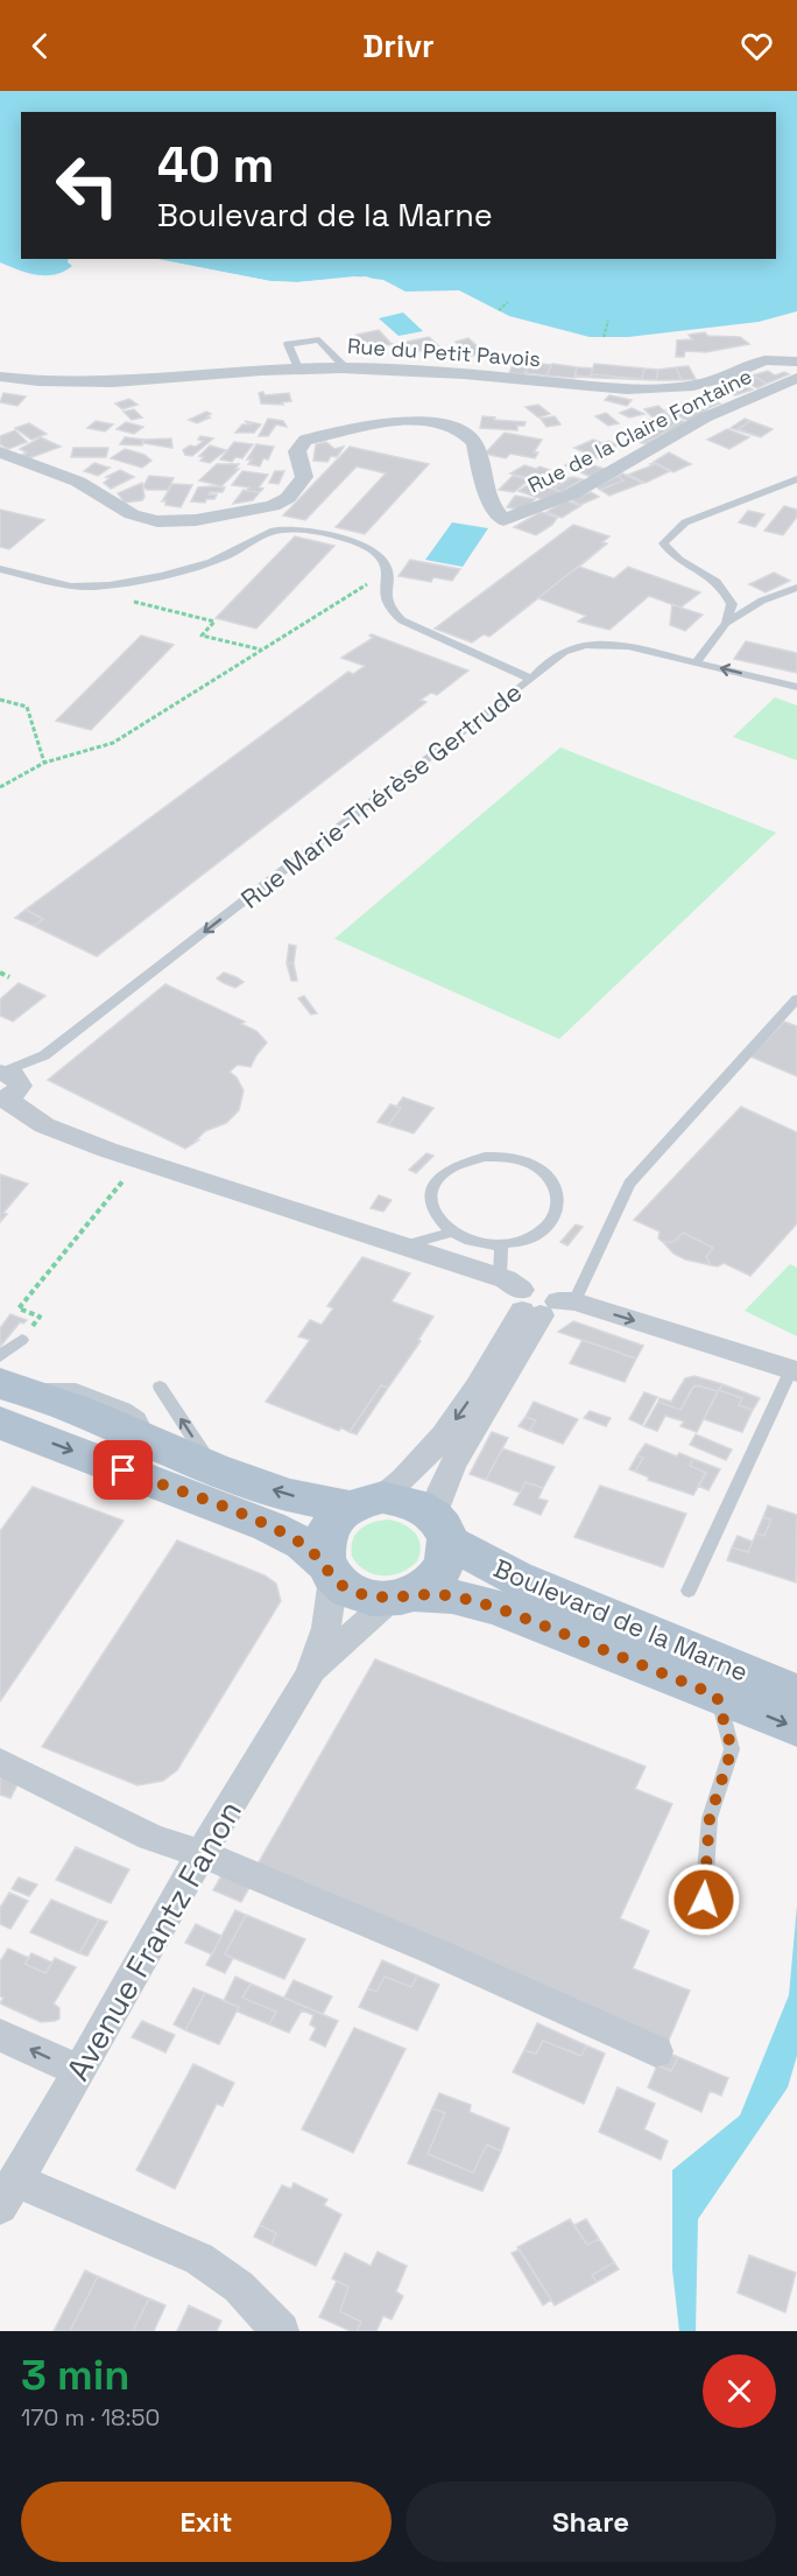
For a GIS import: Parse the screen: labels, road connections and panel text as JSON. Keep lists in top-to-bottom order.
{
  "streets": {
    "main road": ["Boulevard de la Marne"],
    "street": [
      "Rue du Petit Pavois",
      "Rue de la Claire Fontaine",
      "Rue Marie-Thérèse Gertrude",
      "Avenue Frantz Fanon"
    ]
  },
  "crossings": [
    ["Boulevard de la Marne", "Avenue Frantz Fanon"]
  ],
  "page": {
    "header": "Drivr",
    "turn": ["40 m", "Boulevard de la Marne"],
    "heading": ["3 min", "170 m · 18:50"],
    "buttons": ["Exit", "Share"]
  }
}
